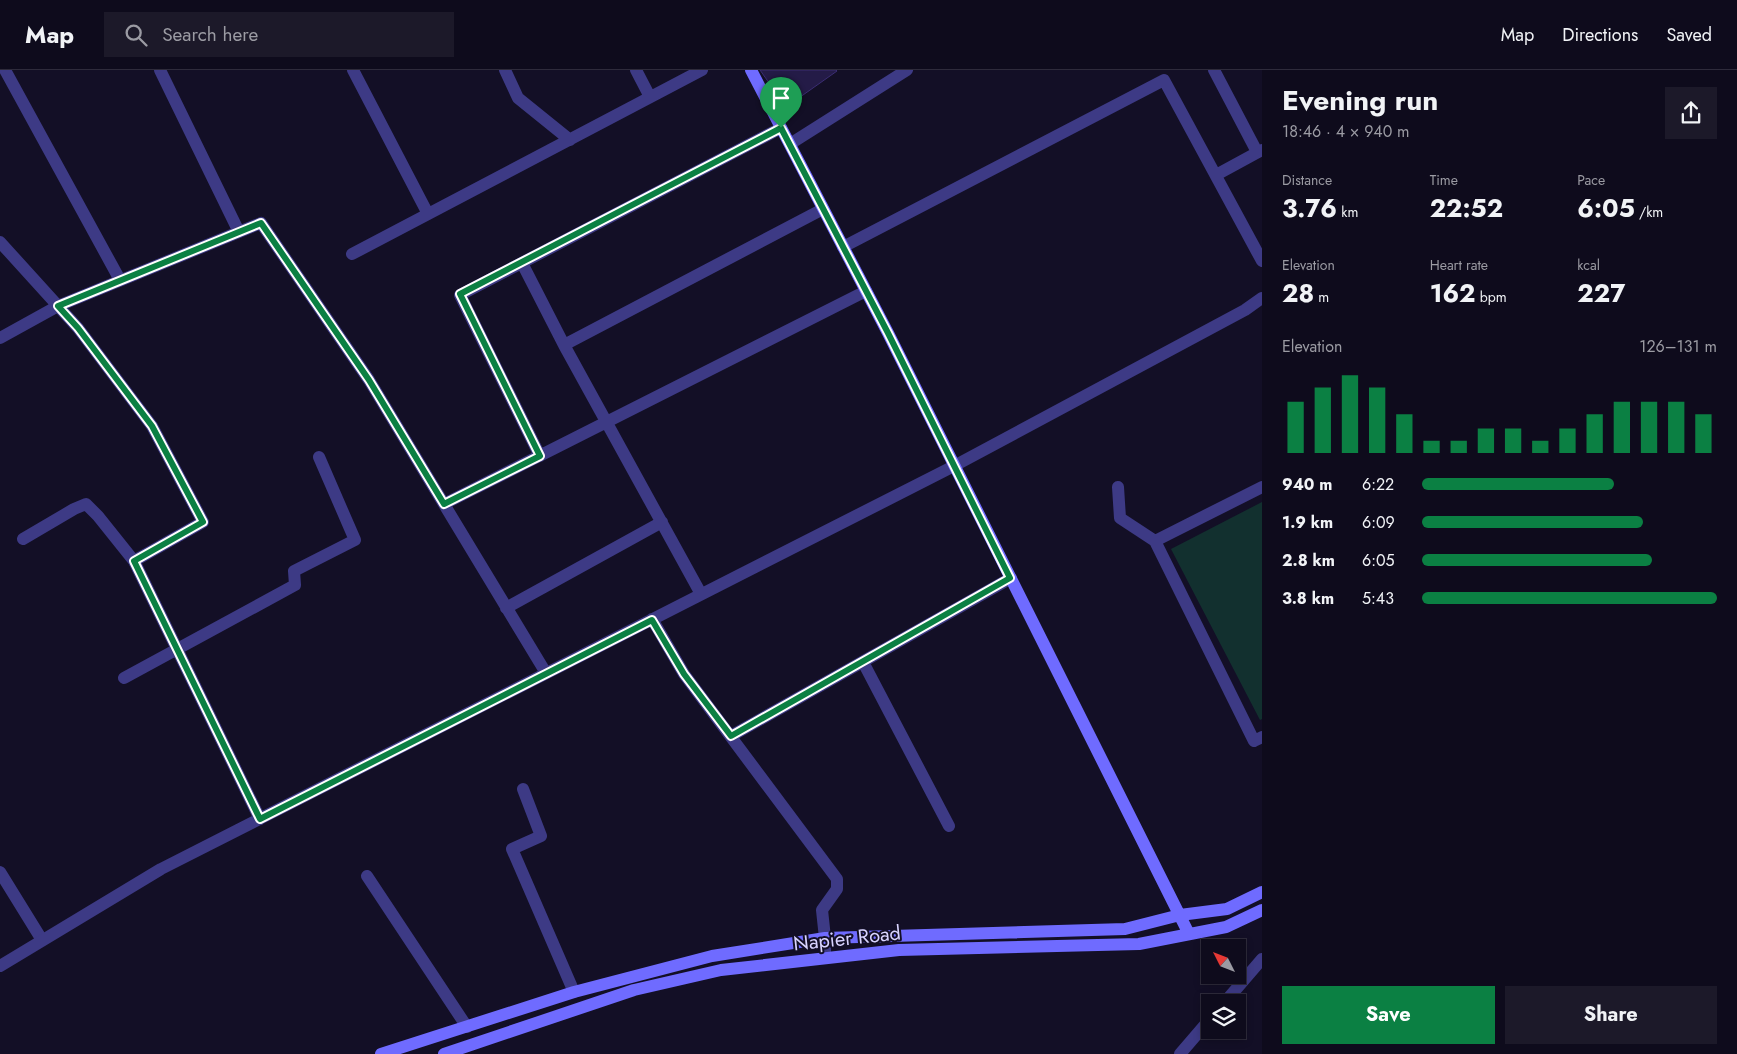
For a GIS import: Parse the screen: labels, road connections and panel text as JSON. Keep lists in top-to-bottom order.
{
  "streets": {
    "main road": ["Napier Road"]
  },
  "north": "top left",
  "page": {
    "header": "Map",
    "search": "Search here",
    "nav": ["Map", "Directions", "Saved"],
    "heading": ["Evening run", "18:46 · 4 × 940 m"],
    "stats": [
      ["Distance", "3.76 km"],
      ["Time", "22:52"],
      ["Pace", "6:05 /km"],
      ["Elevation", "28 m"],
      ["Heart rate", "162 bpm"],
      ["kcal", "227"]
    ],
    "chart": ["Elevation", "126–131 m"],
    "list": [
      {
        "name": "940 m",
        "note": "6:22"
      },
      {
        "name": "1.9 km",
        "note": "6:09"
      },
      {
        "name": "2.8 km",
        "note": "6:05"
      },
      {
        "name": "3.8 km",
        "note": "5:43"
      }
    ],
    "buttons": ["Save", "Share"]
  }
}
